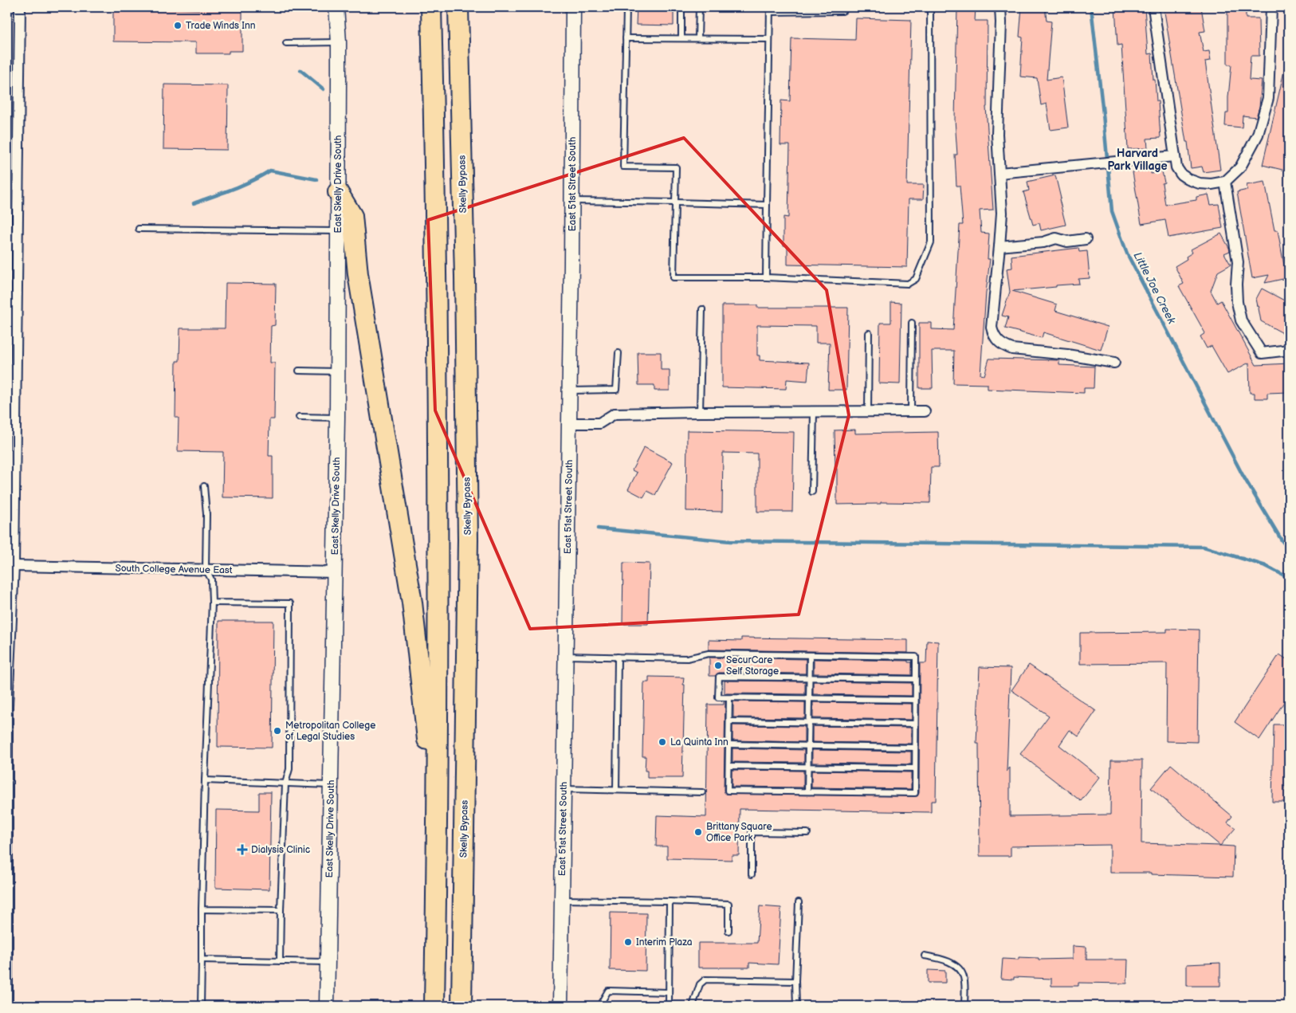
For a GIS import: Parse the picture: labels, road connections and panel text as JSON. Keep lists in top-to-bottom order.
{
  "streets": {
    "highway": ["Skelly Bypass"],
    "main road": ["East Skelly Drive South", "East 51st Street South"],
    "street": ["South College Avenue East"]
  },
  "crossings": [
    ["East Skelly Drive South", "South College Avenue East"]
  ],
  "districts": ["Harvard Park Village"],
  "water": ["Little Joe Creek"],
  "places": {
    "other": [
      "Trade Winds Inn",
      "SecurCare Self Storage",
      "Metropolitan College of Legal Studies",
      "La Quinta Inn",
      "Brittany Square Office Park",
      "Interim Plaza"
    ],
    "health": ["Dialysis Clinic"]
  }
}
